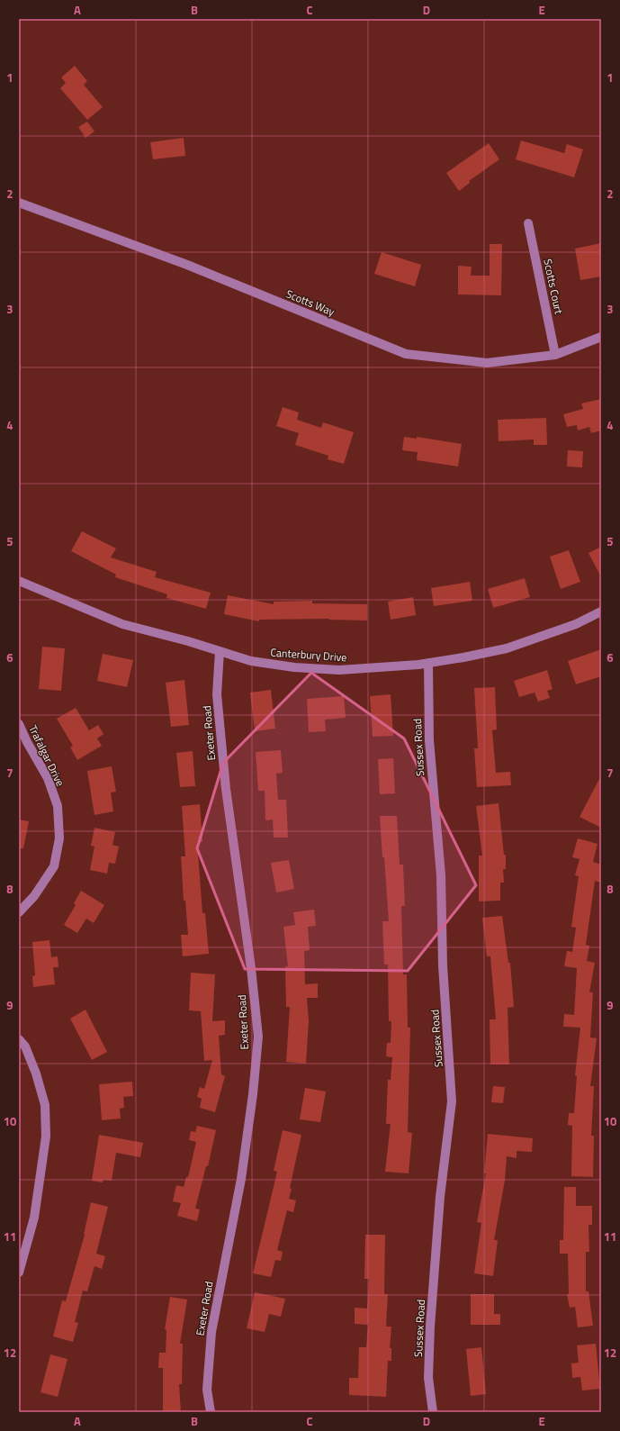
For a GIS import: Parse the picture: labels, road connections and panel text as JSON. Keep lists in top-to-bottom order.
{
  "streets": {
    "street": [
      "Scotts Court",
      "Scotts Way",
      "Canterbury Drive",
      "Exeter Road",
      "Sussex Road",
      "Trafalgar Drive"
    ]
  },
  "crossings": [
    ["Scotts Court", "Scotts Way"],
    ["Canterbury Drive", "Exeter Road"],
    ["Canterbury Drive", "Sussex Road"]
  ],
  "grid": {
    "columns": [
      "A",
      "B",
      "C",
      "D",
      "E"
    ],
    "rows": [
      "1",
      "2",
      "3",
      "4",
      "5",
      "6",
      "7",
      "8",
      "9",
      "10",
      "11",
      "12"
    ]
  }
}
